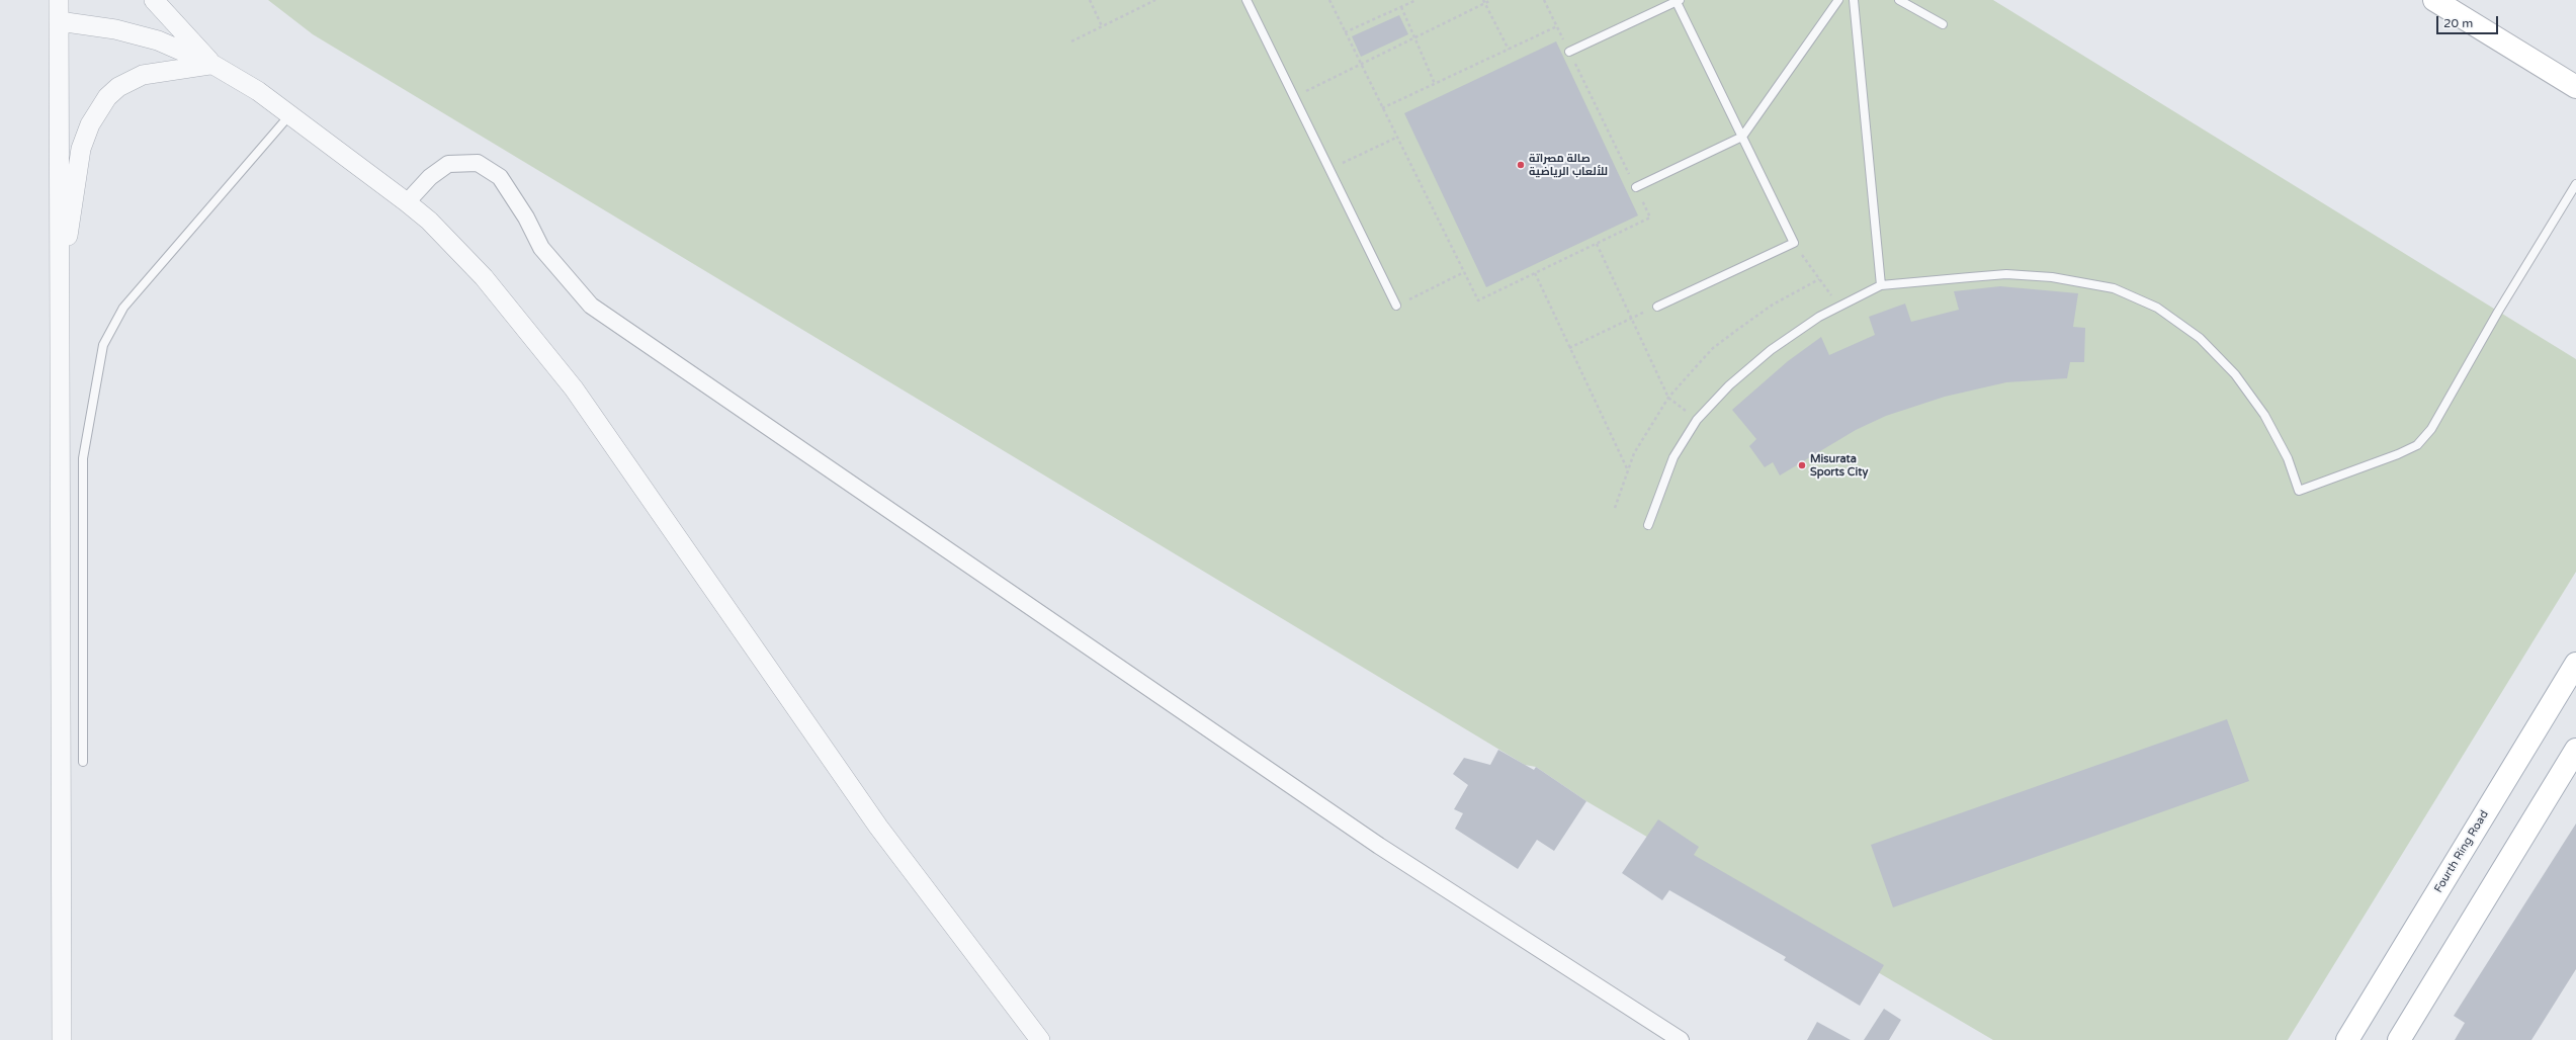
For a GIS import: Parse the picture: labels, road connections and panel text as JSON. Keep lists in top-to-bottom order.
{
  "streets": {
    "main road": ["Fourth Ring Road"]
  },
  "places": ["صالة مصراتة للألعاب الرياضية", "Misurata Sports City"],
  "scale_bar": "20 m"
}
